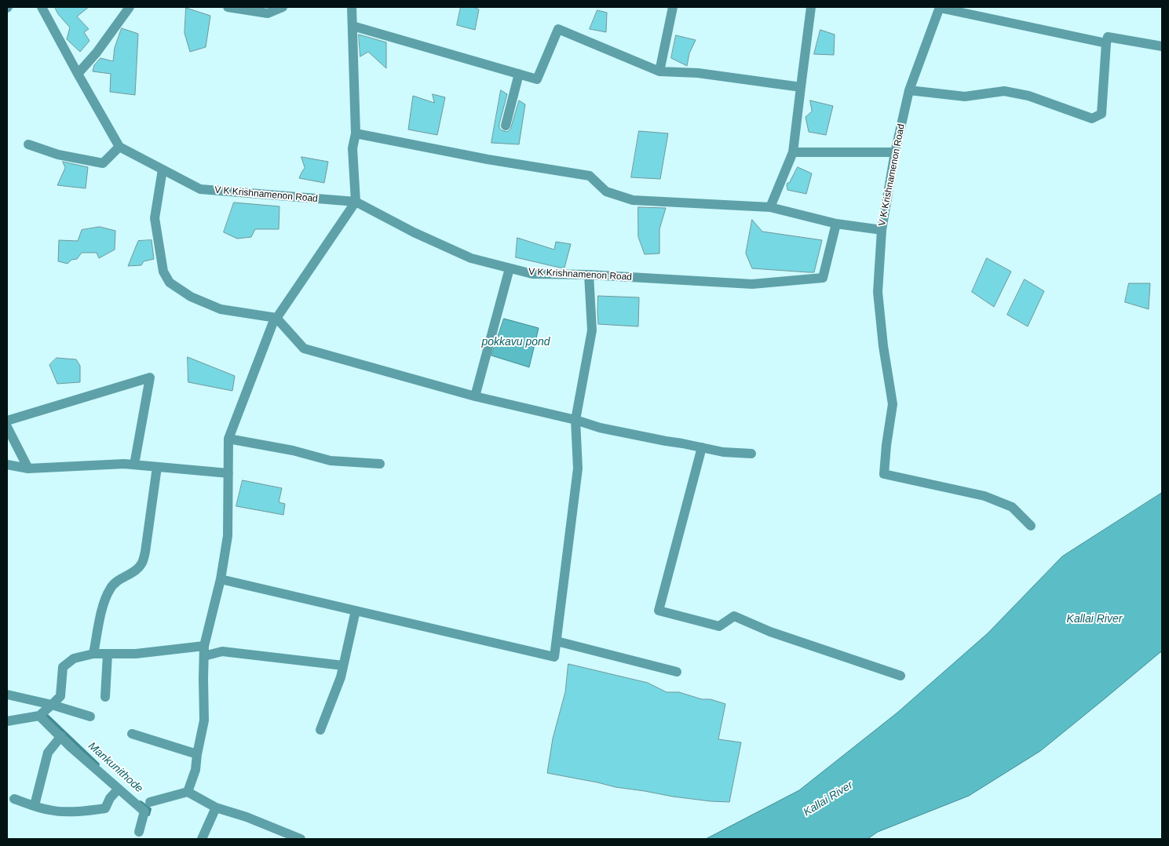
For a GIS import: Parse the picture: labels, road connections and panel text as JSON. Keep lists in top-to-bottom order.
{
  "streets": {
    "street": ["V K Krishnamenon Road"]
  },
  "water": ["pokkavu pond", "Kallai River", "Mankunithode"]
}
